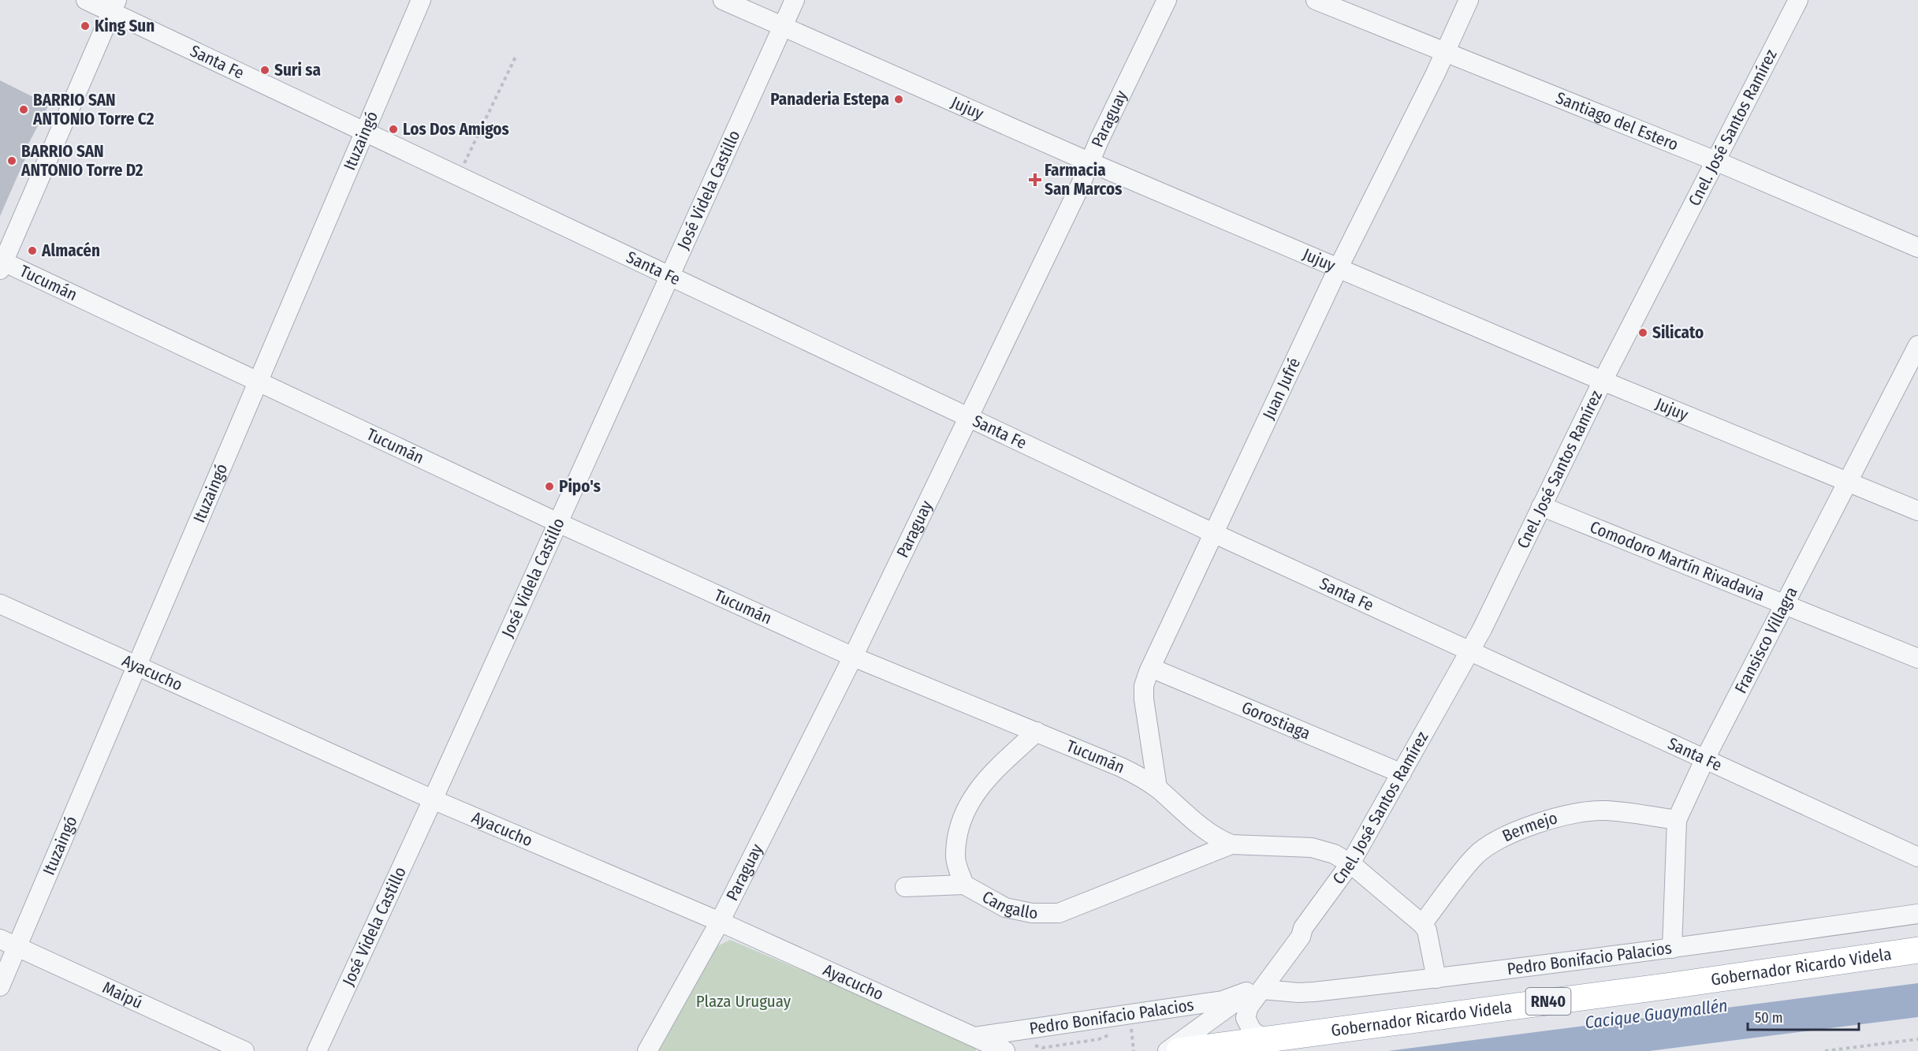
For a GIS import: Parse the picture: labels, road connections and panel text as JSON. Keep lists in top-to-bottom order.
{
  "streets": {
    "highway": ["Gobernador Ricardo Videla", "RN40"],
    "street": [
      "Santa Fe",
      "Jujuy",
      "Paraguay",
      "Santiago del Estero",
      "Cnel. José Santos Ramírez",
      "Ituzaingó",
      "José Videla Castillo",
      "Tucumán",
      "Juan Jufré",
      "Comodoro Martín Rivadavia",
      "Fransisco Villagra",
      "Ayacucho",
      "Gorostiaga",
      "Bermejo",
      "Cangallo",
      "Pedro Bonifacio Palacios",
      "Maipú"
    ]
  },
  "crossings": [
    ["Santa Fe", "Paraguay"],
    ["Santa Fe", "Cnel. José Santos Ramírez"],
    ["Santa Fe", "Ituzaingó"],
    ["Santa Fe", "José Videla Castillo"],
    ["Santa Fe", "Juan Jufré"],
    ["Santa Fe", "Fransisco Villagra"],
    ["Jujuy", "Paraguay"],
    ["Jujuy", "Cnel. José Santos Ramírez"],
    ["Jujuy", "José Videla Castillo"],
    ["Jujuy", "Juan Jufré"],
    ["Jujuy", "Fransisco Villagra"],
    ["Paraguay", "Tucumán"],
    ["Paraguay", "Ayacucho"],
    ["Santiago del Estero", "Cnel. José Santos Ramírez"],
    ["Santiago del Estero", "Juan Jufré"],
    ["Cnel. José Santos Ramírez", "Tucumán"],
    ["Cnel. José Santos Ramírez", "Comodoro Martín Rivadavia"],
    ["Cnel. José Santos Ramírez", "Gorostiaga"],
    ["Cnel. José Santos Ramírez", "Pedro Bonifacio Palacios"],
    ["Cnel. José Santos Ramírez", "Gobernador Ricardo Videla"],
    ["Ituzaingó", "Tucumán"],
    ["Ituzaingó", "Ayacucho"],
    ["Ituzaingó", "Maipú"],
    ["José Videla Castillo", "Tucumán"],
    ["José Videla Castillo", "Ayacucho"],
    ["Tucumán", "Juan Jufré"],
    ["Tucumán", "Bermejo"],
    ["Tucumán", "Cangallo"],
    ["Juan Jufré", "Gorostiaga"],
    ["Comodoro Martín Rivadavia", "Fransisco Villagra"],
    ["Fransisco Villagra", "Bermejo"],
    ["Fransisco Villagra", "Pedro Bonifacio Palacios"],
    ["Ayacucho", "Pedro Bonifacio Palacios"]
  ],
  "water": ["Cacique Guaymallén"],
  "parks": ["Plaza Uruguay"],
  "places": {
    "other": [
      "King Sun",
      "Suri sa",
      "Panaderia Estepa",
      "BARRIO SAN ANTONIO Torre C2",
      "Los Dos Amigos",
      "BARRIO SAN ANTONIO Torre D2",
      "Almacén",
      "Silicato",
      "Pipo's"
    ],
    "health": ["Farmacia San Marcos"]
  },
  "scale_bar": "50 m"
}
